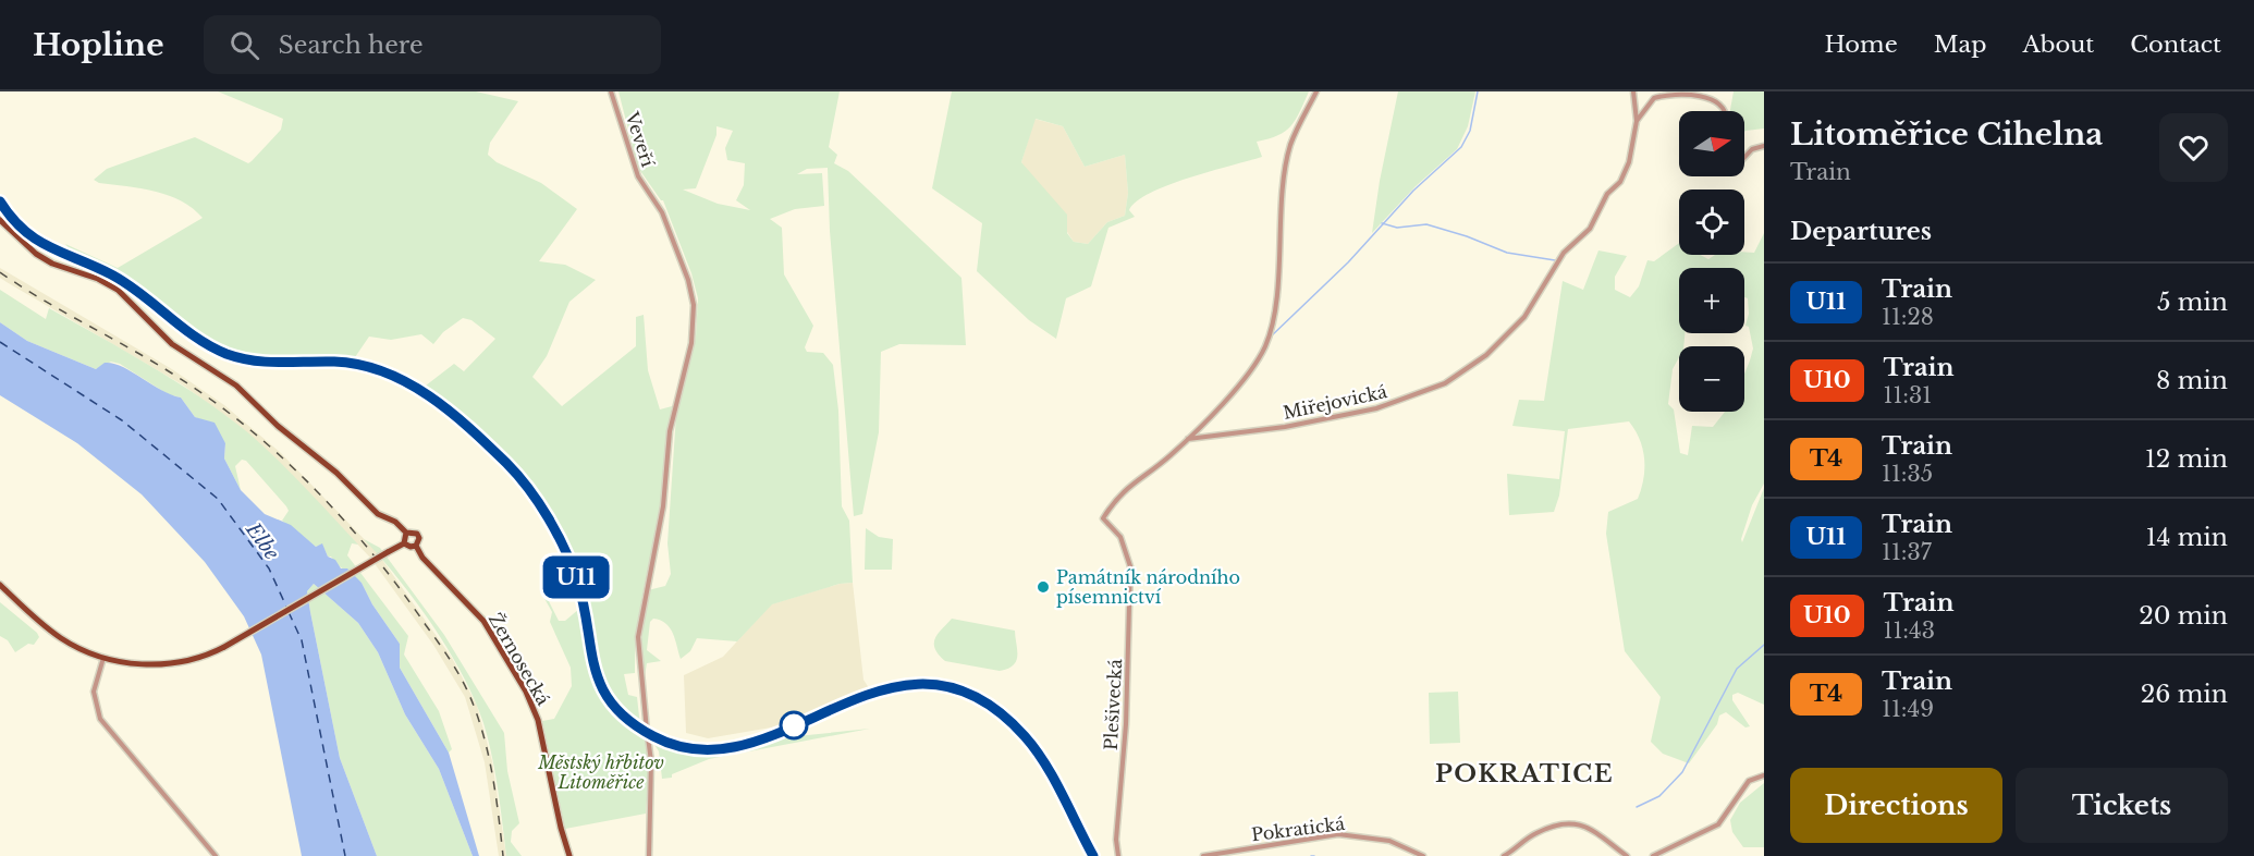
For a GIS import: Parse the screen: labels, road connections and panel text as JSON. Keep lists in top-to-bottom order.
{
  "streets": {
    "main road": ["Žernosecká"],
    "street": [
      "Veveří",
      "Miřejovická",
      "Plešivecká",
      "Pokratická"
    ]
  },
  "crossings": [
    ["Miřejovická", "Plešivecká"]
  ],
  "districts": ["POKRATICE"],
  "water": ["Elbe"],
  "parks": ["Městský hřbitov Litoměřice"],
  "places": ["Památník národního písemnictví"],
  "north": "right",
  "page": {
    "header": "Hopline",
    "search": "Search here",
    "nav": [
      "Home",
      "Map",
      "About",
      "Contact"
    ],
    "on_map": "U11",
    "heading": [
      ["Litoměřice Cihelna", "Train"],
      "Departures"
    ],
    "map_buttons": ["+", "−"],
    "list": [
      {
        "mark": "U11",
        "name": "Train",
        "note": "11:28",
        "value": "5 min"
      },
      {
        "mark": "U10",
        "name": "Train",
        "note": "11:31",
        "value": "8 min"
      },
      {
        "mark": "T4",
        "name": "Train",
        "note": "11:35",
        "value": "12 min"
      },
      {
        "mark": "U11",
        "name": "Train",
        "note": "11:37",
        "value": "14 min"
      },
      {
        "mark": "U10",
        "name": "Train",
        "note": "11:43",
        "value": "20 min"
      },
      {
        "mark": "T4",
        "name": "Train",
        "note": "11:49",
        "value": "26 min"
      }
    ],
    "buttons": ["Directions", "Tickets"]
  }
}
